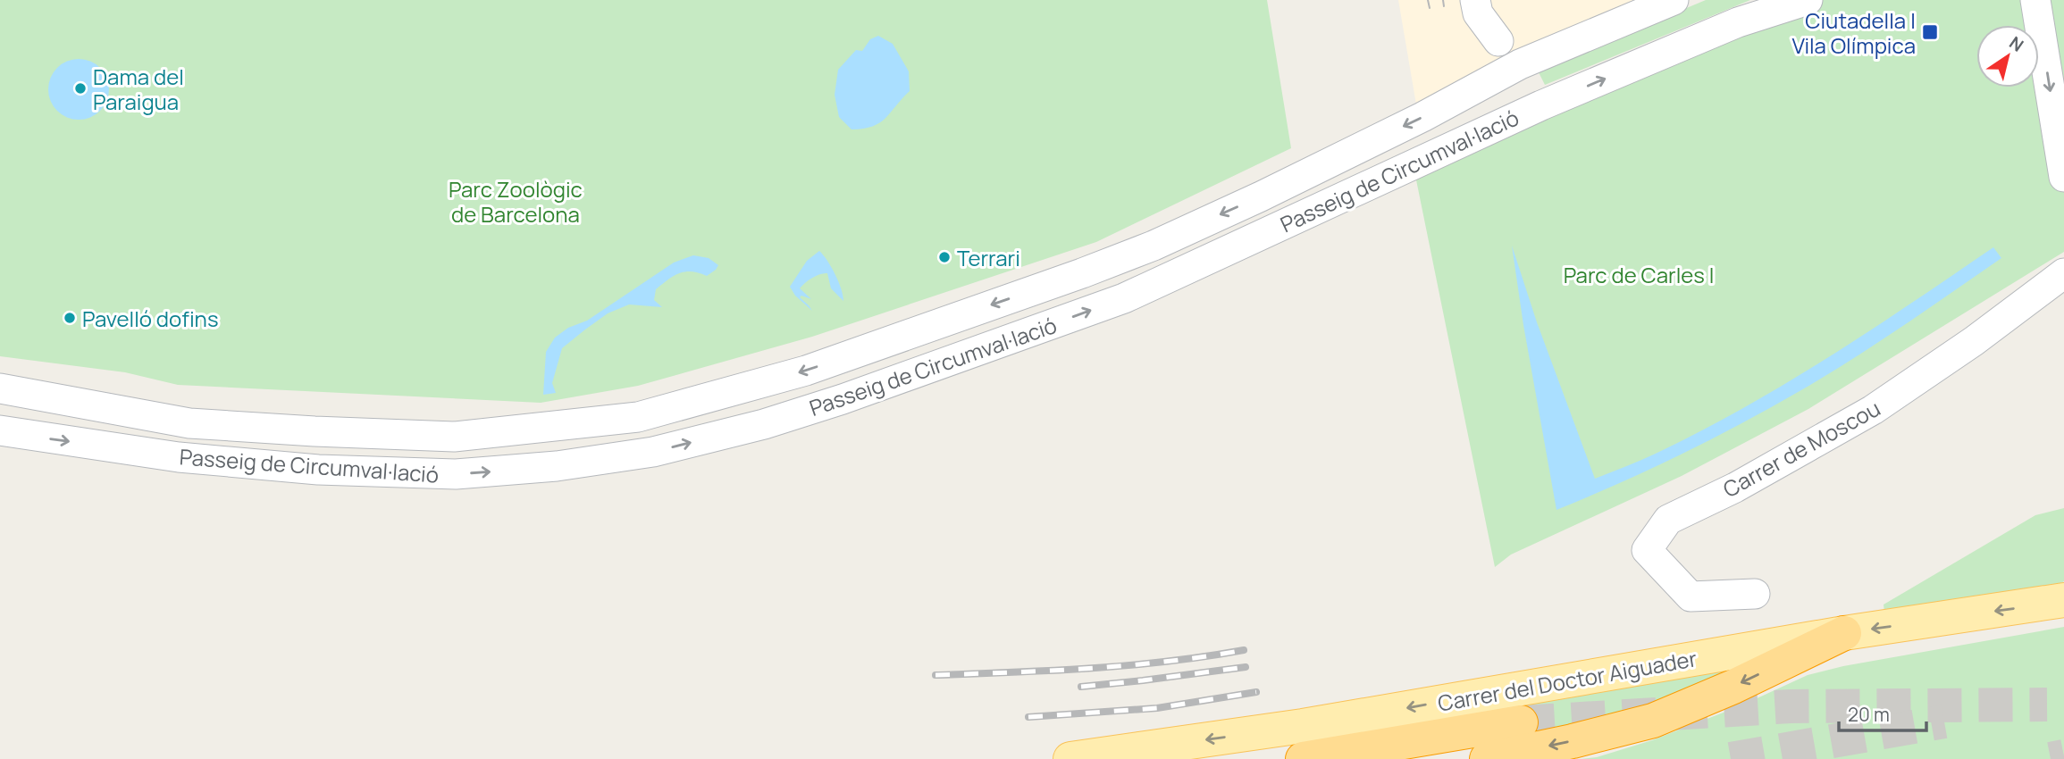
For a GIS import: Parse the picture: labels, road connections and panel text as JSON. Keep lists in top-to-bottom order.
{
  "streets": {
    "main road": ["Carrer del Doctor Aiguader"],
    "street": ["Passeig de Circumval·lació", "Carrer de Moscou"]
  },
  "one_way": ["Carrer del Doctor Aiguader"],
  "parks": ["Parc Zoològic de Barcelona", "Parc de Carles I"],
  "places": {
    "transit": ["Ciutadella | Vila Olímpica"],
    "other": ["Dama del Paraigua", "Terrari", "Pavelló dofins"]
  },
  "scale_bar": "20 m",
  "north": "top right"
}
